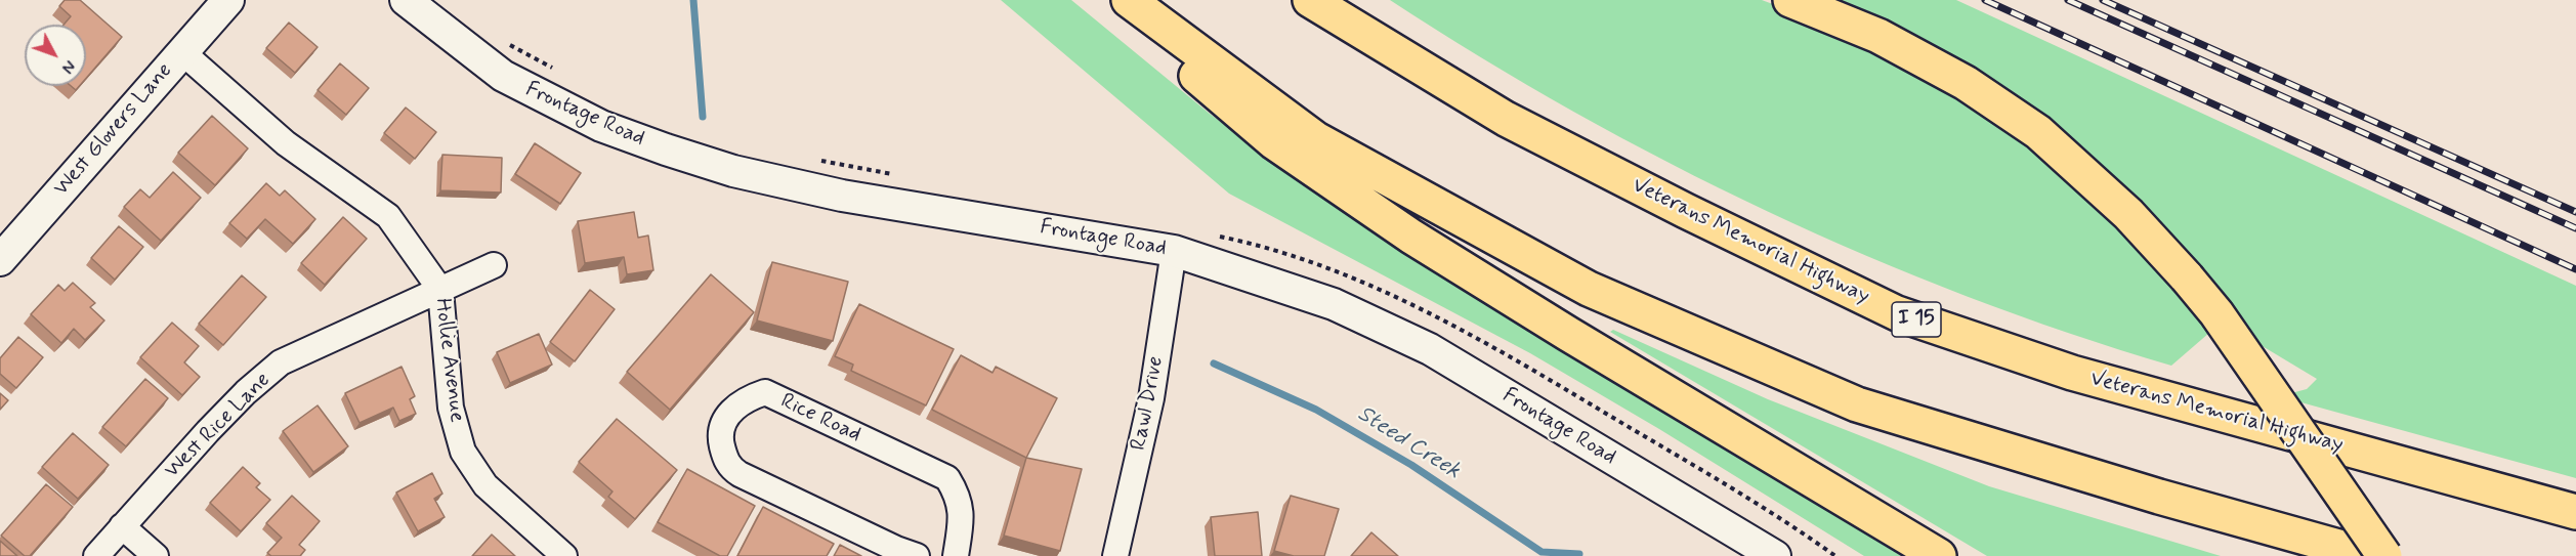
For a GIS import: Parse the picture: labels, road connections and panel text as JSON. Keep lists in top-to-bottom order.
{
  "streets": {
    "highway": ["Veterans Memorial Highway", "I 15"],
    "street": [
      "Frontage Road",
      "West Glovers Lane",
      "Hollie Avenue",
      "Rawl Drive",
      "Rice Road",
      "West Rice Lane"
    ]
  },
  "crossings": [
    ["Frontage Road", "Rawl Drive"],
    ["West Glovers Lane", "Hollie Avenue"],
    ["Hollie Avenue", "West Rice Lane"]
  ],
  "water": ["Steed Creek"],
  "north": "bottom right"
}
